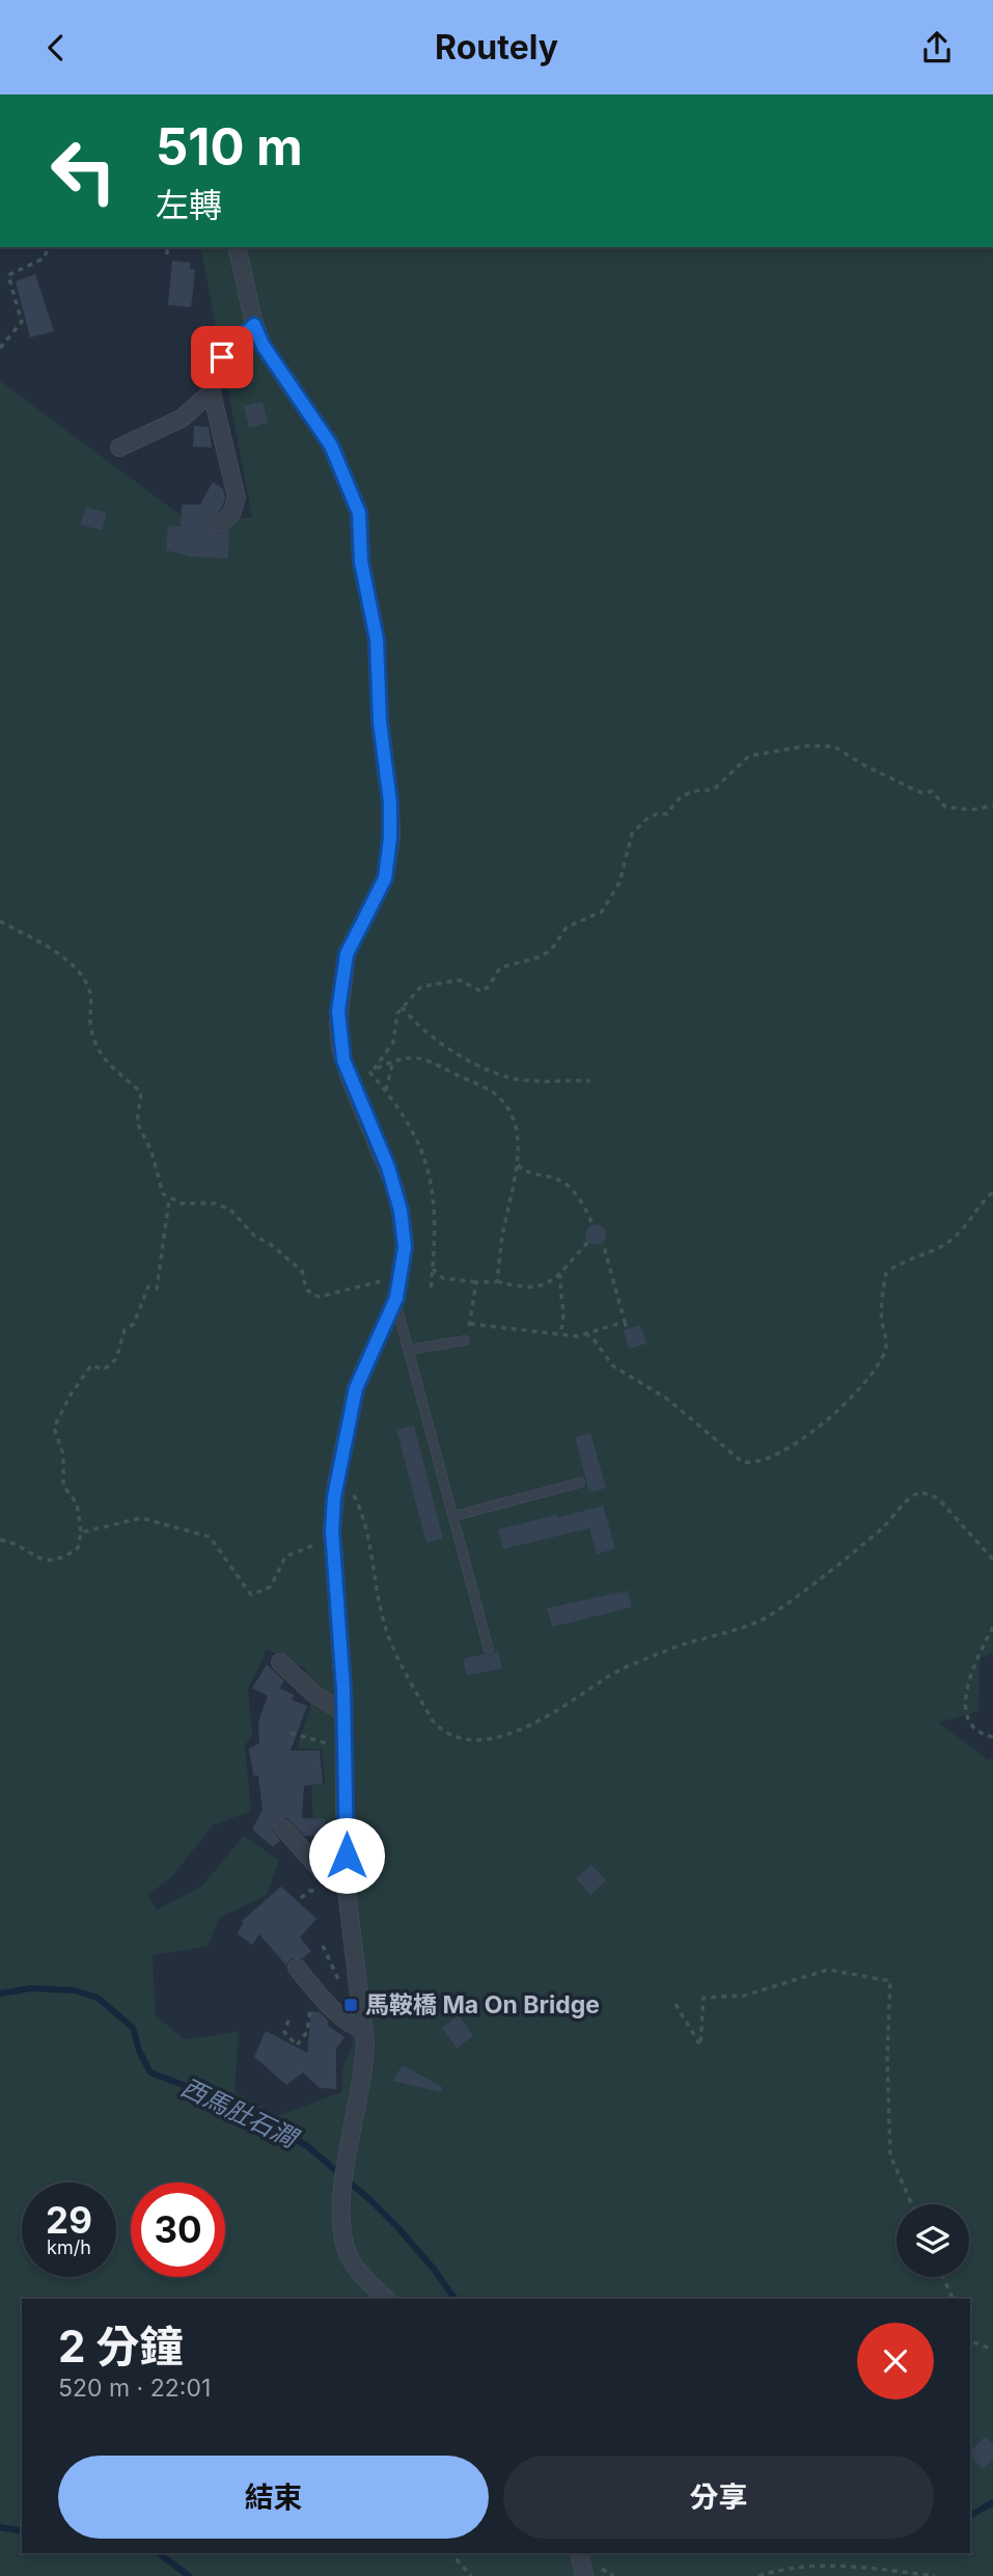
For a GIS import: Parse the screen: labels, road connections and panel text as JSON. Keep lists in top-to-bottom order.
{
  "water": ["西馬肚石澗"],
  "places": {
    "transit": ["馬鞍橋 Ma On Bridge"]
  },
  "page": {
    "header": "Routely",
    "turn": ["510 m", "左轉"],
    "speed": "29 km/h",
    "limit": "30",
    "heading": ["2 分鐘", "520 m · 22:01"],
    "buttons": ["結束", "分享"]
  }
}
